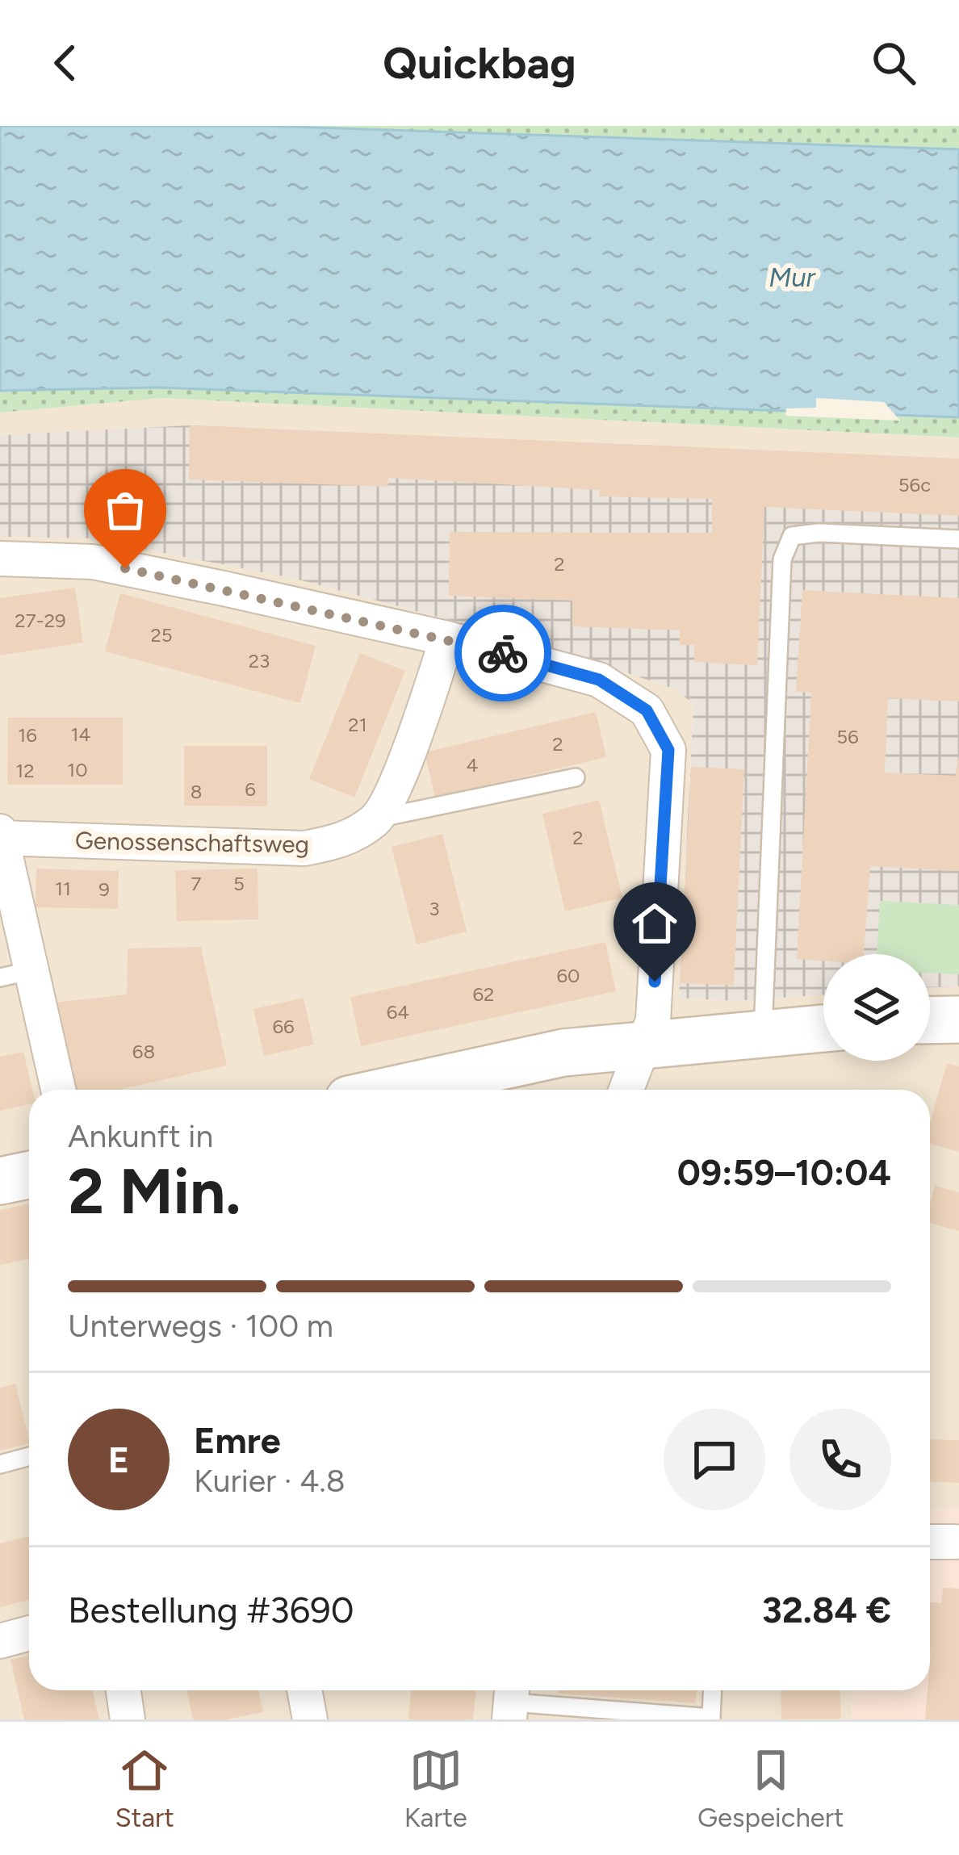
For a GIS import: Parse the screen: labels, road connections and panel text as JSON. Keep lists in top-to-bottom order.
{
  "streets": {
    "street": ["Genossenschaftsweg"]
  },
  "water": ["Mur"],
  "house_numbers": [
    "56c",
    "2",
    "27-29",
    "25",
    "23",
    "21",
    "14",
    "16",
    "56",
    "2",
    "4",
    "10",
    "12",
    "6",
    "8",
    "2",
    "7",
    "5",
    "11",
    "9",
    "3",
    "60",
    "62",
    "64",
    "66",
    "68"
  ],
  "page": {
    "header": "Quickbag",
    "heading": ["2 Min.", "Ankunft in", "09:59–10:04"],
    "panel": [
      "Emre",
      "Kurier · 4.8",
      "Bestellung #3690",
      "32.84 €"
    ],
    "bar": "Unterwegs · 100 m",
    "round": "E",
    "tabs": ["Start", "Karte", "Gespeichert"]
  }
}
